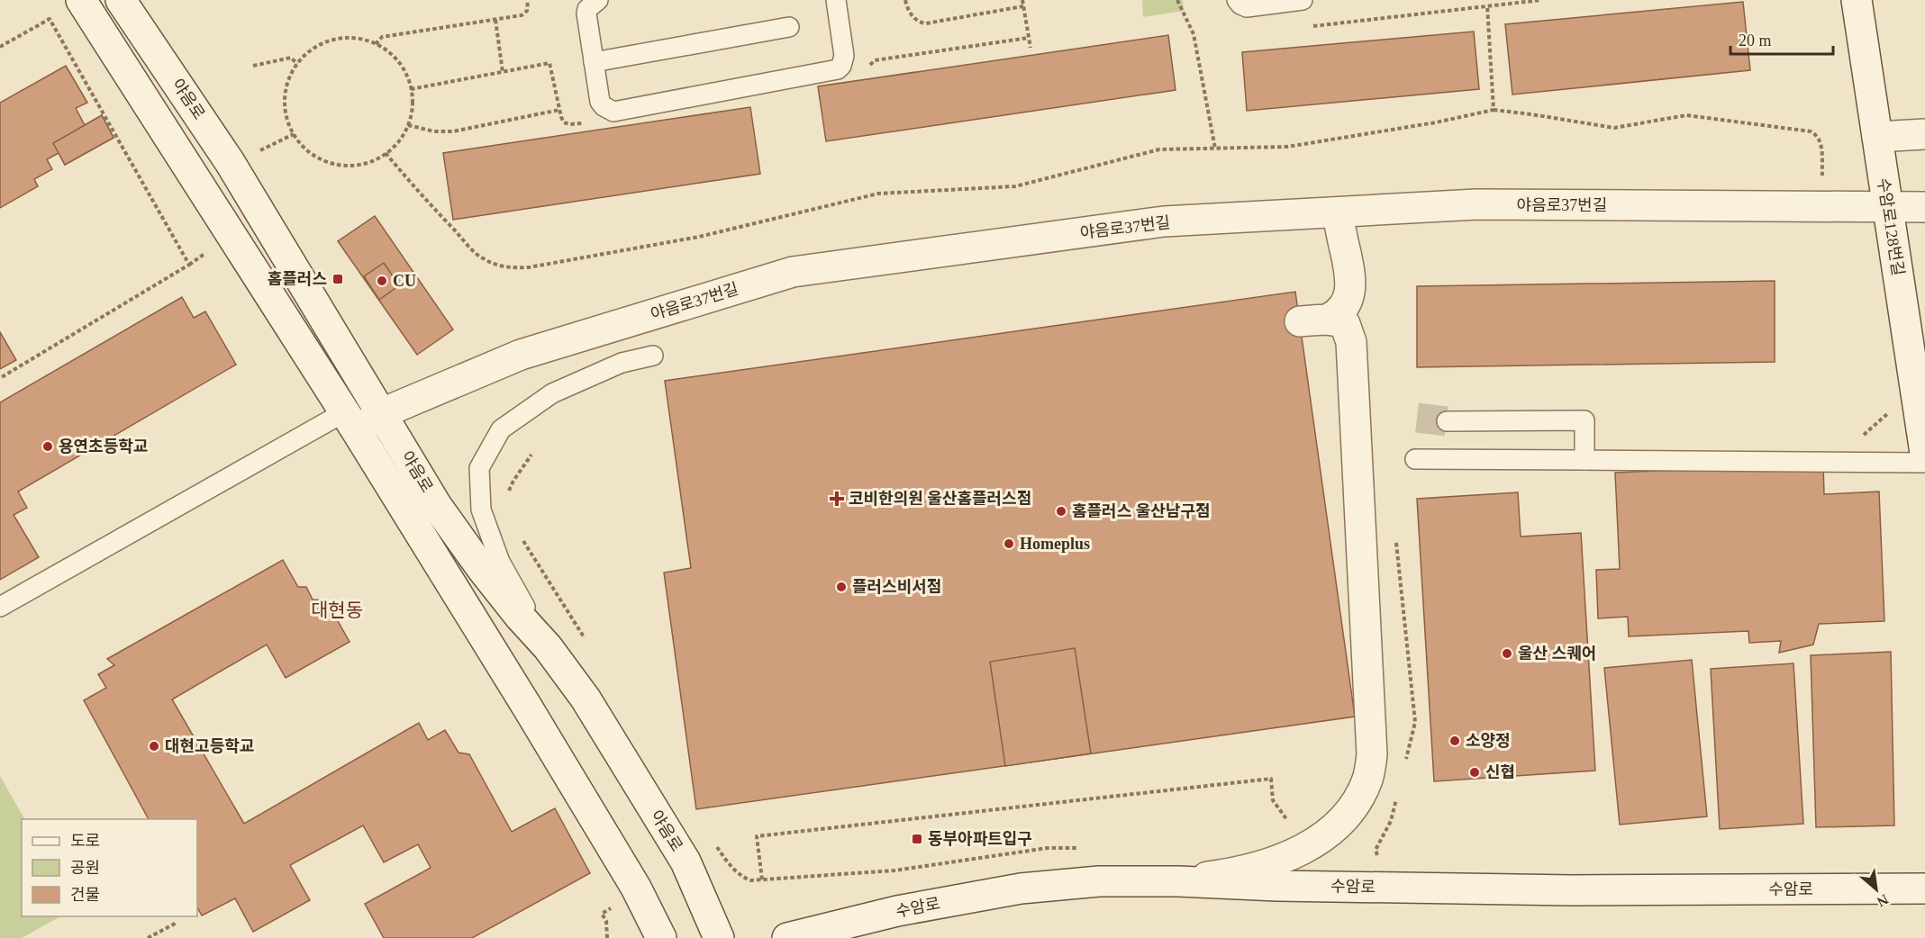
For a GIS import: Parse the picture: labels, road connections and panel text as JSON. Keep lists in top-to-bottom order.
{
  "streets": {
    "street": [
      "야음로",
      "야음로37번길",
      "수암로128번길",
      "수암로"
    ]
  },
  "crossings": [
    ["야음로", "야음로37번길"],
    ["야음로37번길", "수암로128번길"]
  ],
  "districts": ["대현동"],
  "places": {
    "transit": ["홈플러스", "동부아파트입구"],
    "other": [
      "CU",
      "용연초등학교",
      "홈플러스 울산남구점",
      "Homeplus",
      "플러스비서점",
      "울산 스퀘어",
      "소양정",
      "대현고등학교",
      "신협"
    ],
    "health": ["코비한의원 울산홈플러스점"]
  },
  "legend": ["도로", "공원", "건물"],
  "scale_bar": "20 m",
  "north": "bottom right"
}
